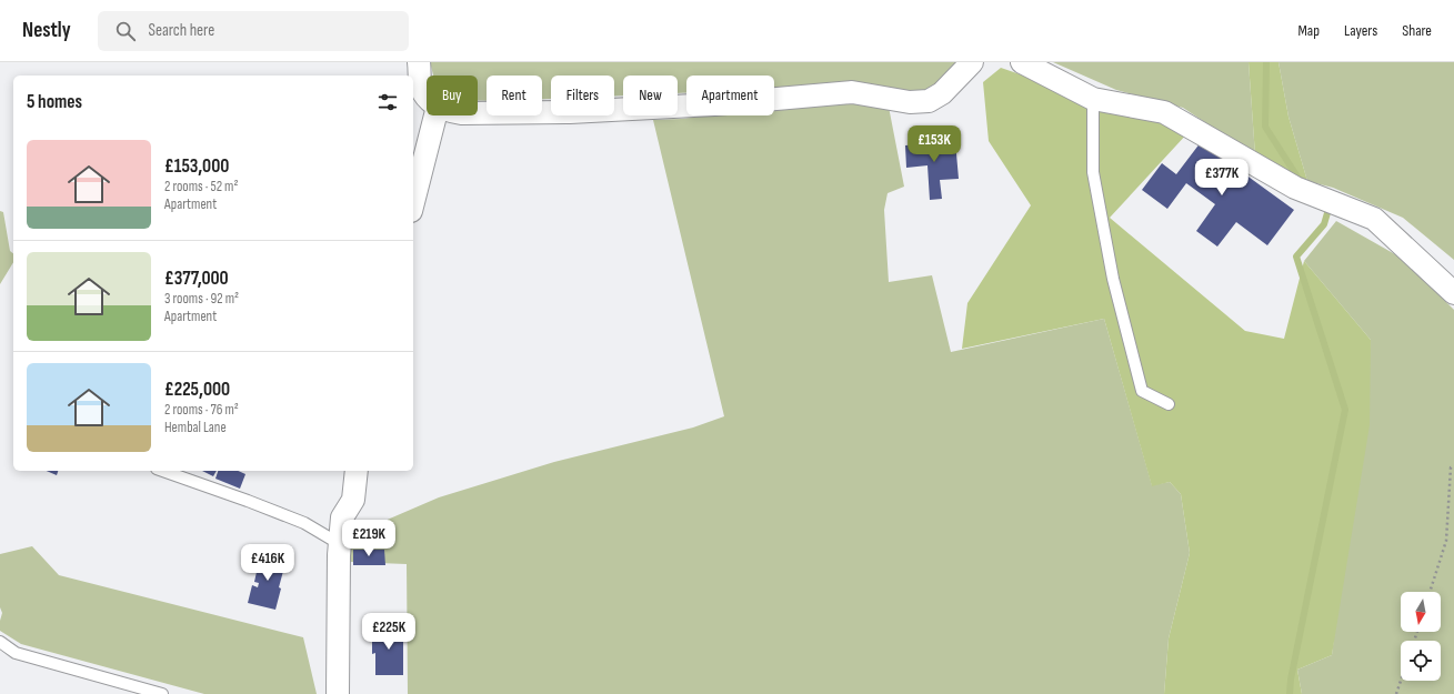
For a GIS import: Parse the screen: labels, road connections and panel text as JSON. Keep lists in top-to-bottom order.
{
  "north": "bottom",
  "page": {
    "header": "Nestly",
    "search": "Search here",
    "nav": ["Map", "Layers", "Share"],
    "chip": [
      "Buy",
      "Rent",
      "Filters",
      "New",
      "Apartment"
    ],
    "heading": "5 homes",
    "price": [
      "£153K",
      "£377K",
      "£219K",
      "£416K",
      "£225K"
    ],
    "list": [
      {
        "name": "£153,000",
        "note": "2 rooms · 52 m² · Apartment"
      },
      {
        "name": "£377,000",
        "note": "3 rooms · 92 m² · Apartment"
      },
      {
        "name": "£225,000",
        "note": "2 rooms · 76 m² · Hembal Lane"
      }
    ]
  }
}
